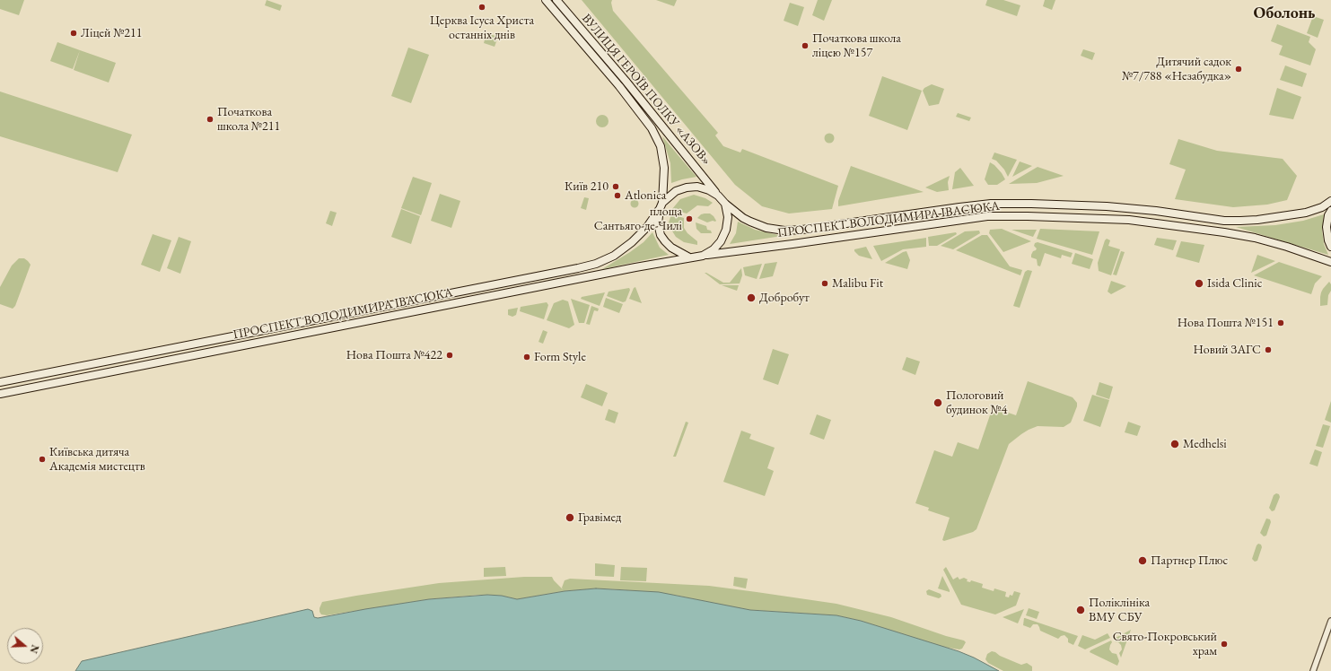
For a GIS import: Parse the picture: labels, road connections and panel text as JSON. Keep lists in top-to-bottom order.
{
  "streets": {
    "main road": ["ВУЛИЦЯ ГЕРОЇВ ПОЛКУ «АЗОВ»", "ПРОСПЕКТ ВОЛОДИМИРА ІВАСЮКА"]
  },
  "crossings": [
    ["ВУЛИЦЯ ГЕРОЇВ ПОЛКУ «АЗОВ»", "ПРОСПЕКТ ВОЛОДИМИРА ІВАСЮКА"]
  ],
  "districts": ["Оболонь"],
  "places": [
    "Церква Ісуса Христа останніх днів",
    "Ліцей №211",
    "Початкова школа ліцею №157",
    "Дитячий садок №7/788 «Незабудка»",
    "Початкова школа №211",
    "Київ 210",
    "Atlonica",
    "площа Сантьяго-де-Чилі",
    "Malibu Fit",
    "Isida Clinic",
    "Добробут",
    "Нова Пошта №151",
    "Новий ЗАГС",
    "Нова Пошта №422",
    "Form Style",
    "Пологовий будинок №4",
    "Medhelsi",
    "Київська дитяча Академія мистецтв",
    "Гравімед",
    "Партнер Плюс",
    "Поліклініка ВМУ СБУ",
    "Свято-Покровський храм"
  ],
  "north": "right"
}
